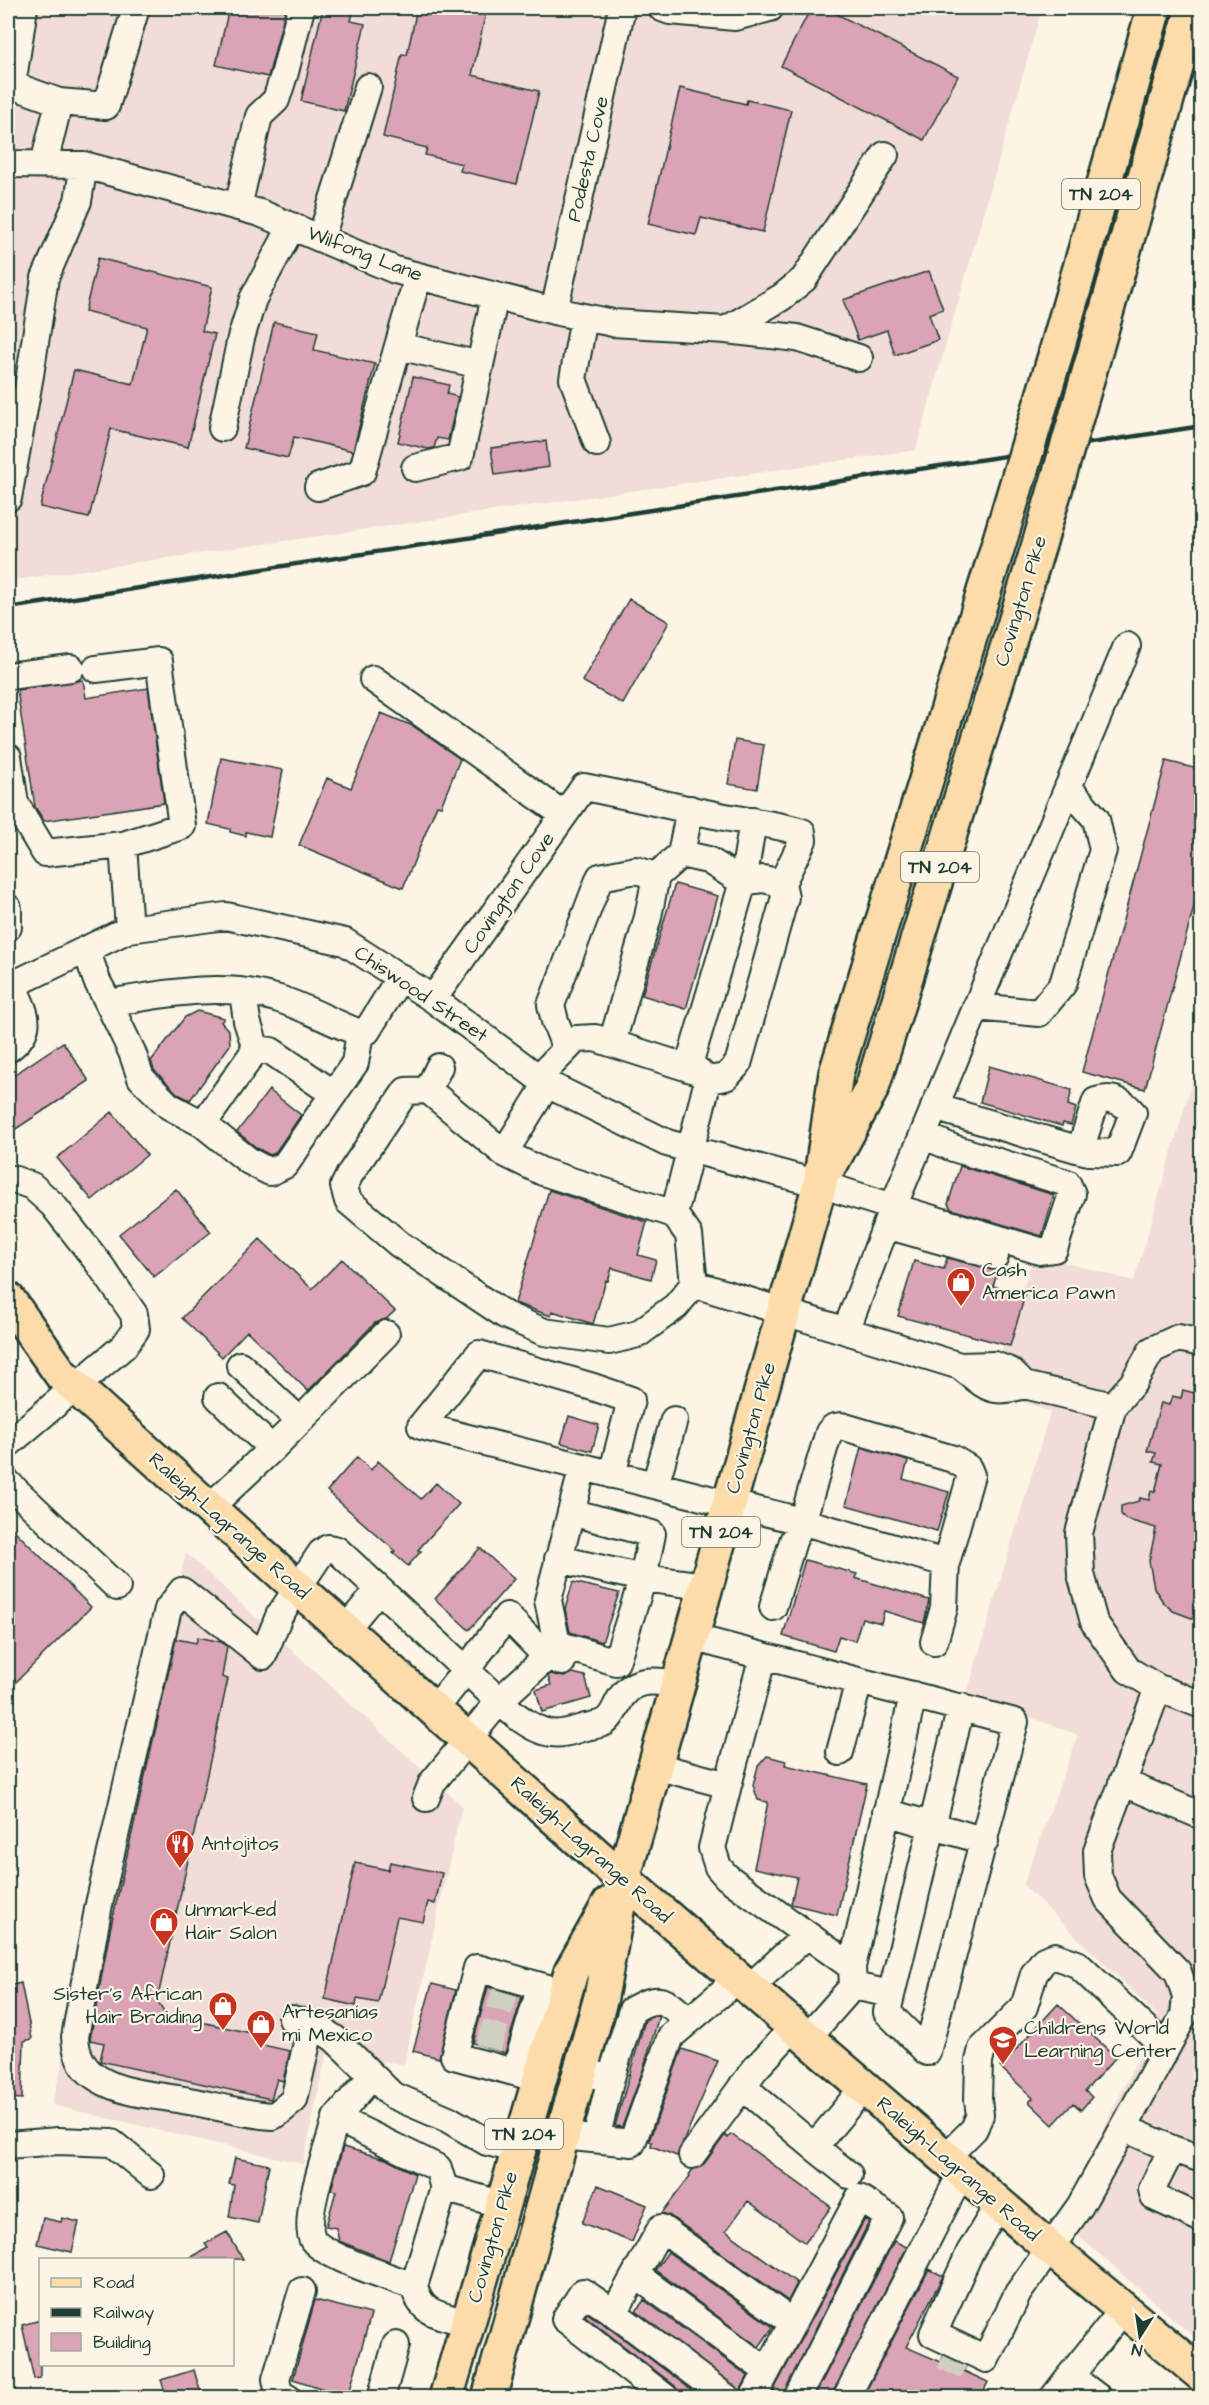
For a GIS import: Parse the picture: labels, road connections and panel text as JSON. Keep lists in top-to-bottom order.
{
  "streets": {
    "main road": ["TN 204", "Covington Pike", "Raleigh-Lagrange Road"],
    "street": [
      "Podesta Cove",
      "Wilfong Lane",
      "Covington Cove",
      "Chiswood Street"
    ]
  },
  "crossings": [
    ["Podesta Cove", "Wilfong Lane"],
    ["Covington Pike", "Chiswood Street"],
    ["Covington Pike", "Raleigh-Lagrange Road"],
    ["Covington Cove", "Chiswood Street"]
  ],
  "places": {
    "shop": [
      "Cash America Pawn",
      "Unmarked Hair Salon",
      "Sister's African Hair Braiding",
      "Artesanías mi Mexico"
    ],
    "restaurant": ["Antojitos"],
    "school or university": ["Childrens World Learning Center"]
  },
  "legend": ["Road", "Railway", "Building"],
  "north": "bottom"
}
